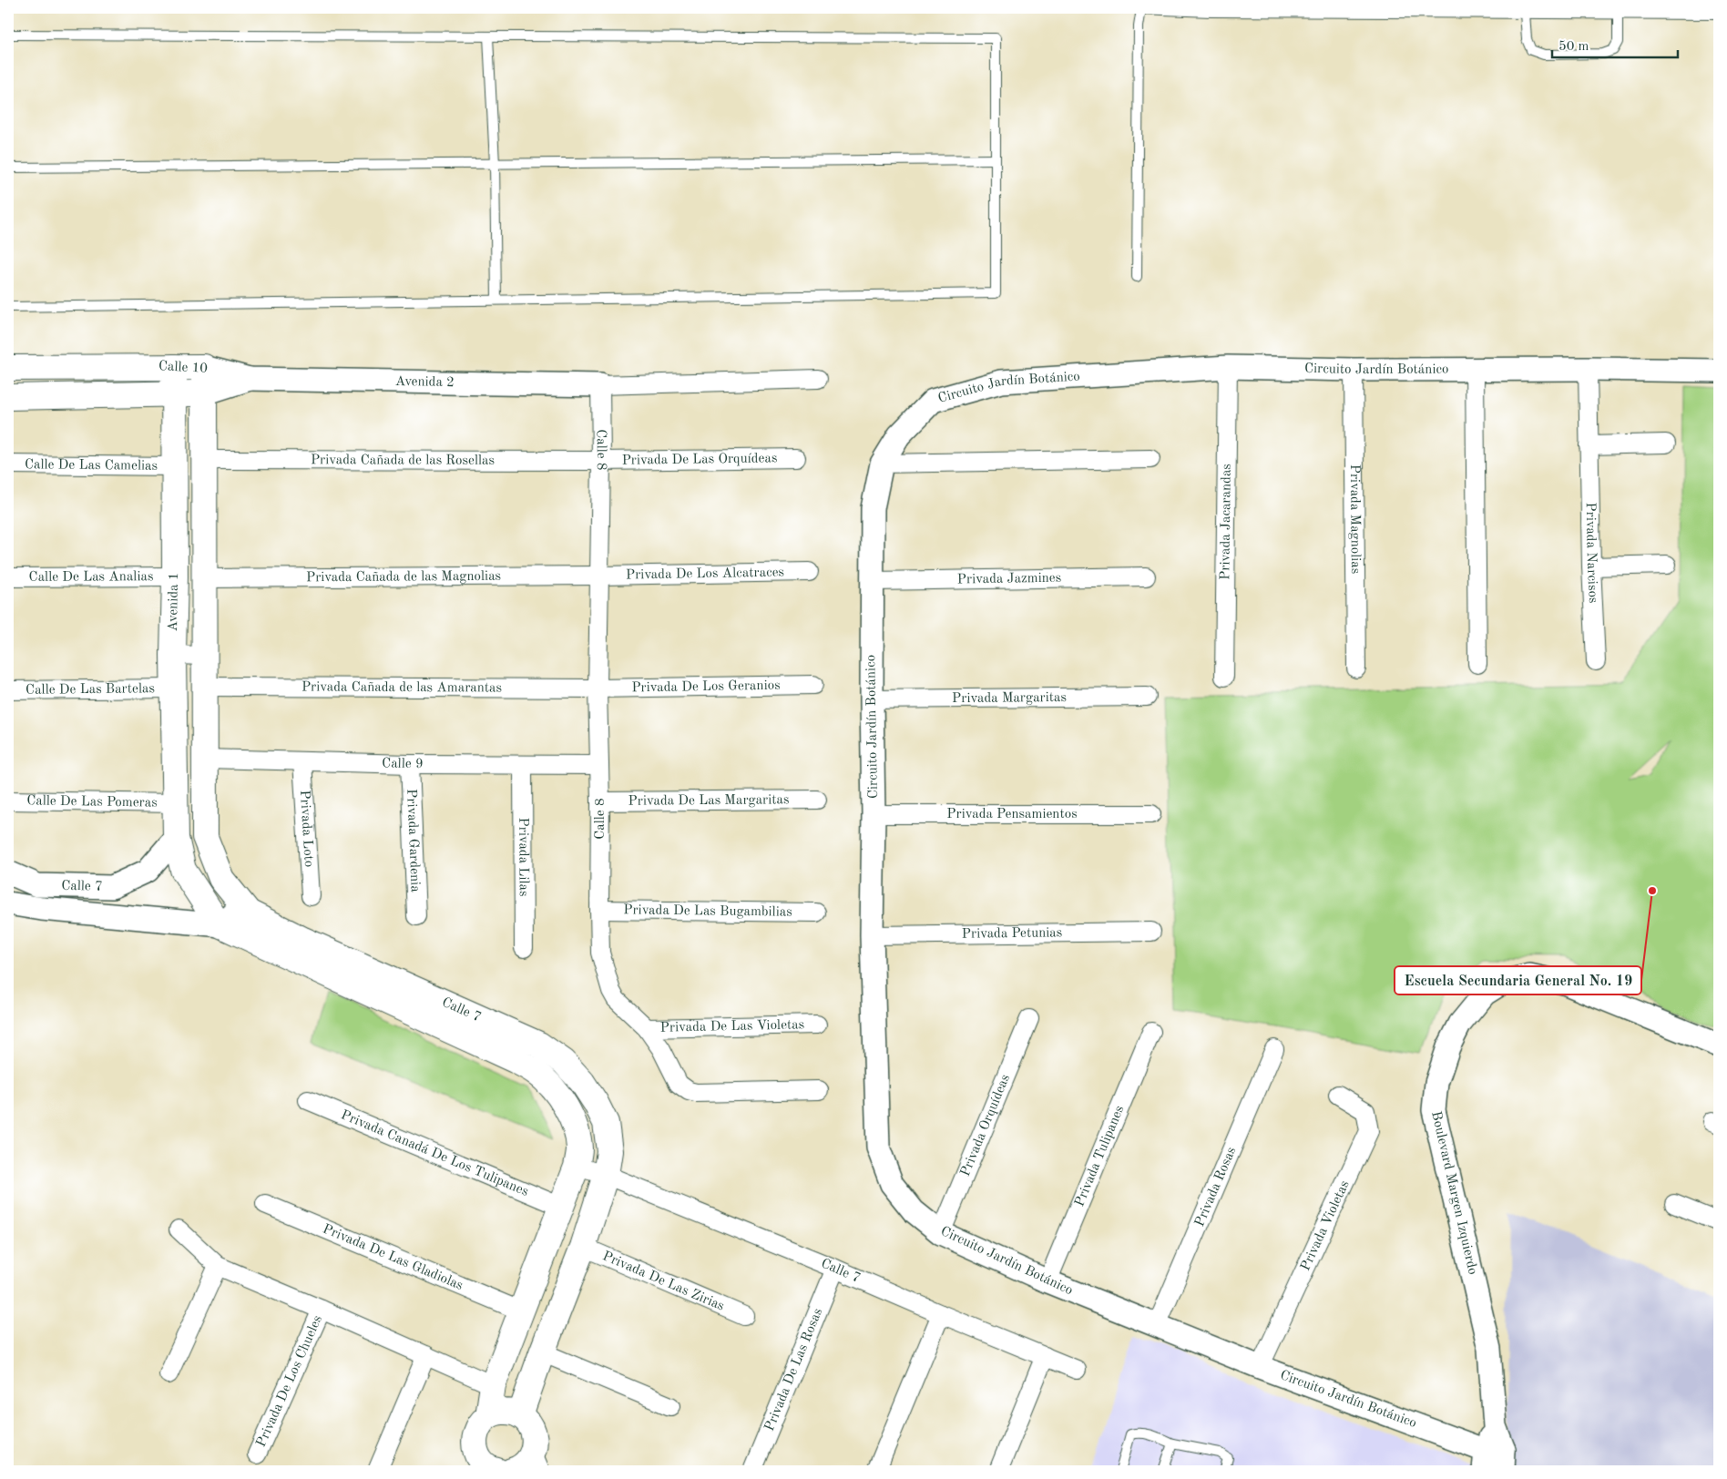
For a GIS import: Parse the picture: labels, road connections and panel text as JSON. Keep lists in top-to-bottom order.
{
  "streets": {
    "main road": ["Calle 10", "Avenida 1", "Calle 7"],
    "street": [
      "Circuito Jardín Botánico",
      "Avenida 2",
      "Calle 8",
      "Privada Cañada de las Rosellas",
      "Privada De Las Orquídeas",
      "Calle De Las Camelias",
      "Privada Magnolias",
      "Privada Jacarandas",
      "Privada Narcisos",
      "Privada De Los Alcatraces",
      "Calle De Las Analias",
      "Privada Cañada de las Magnolias",
      "Privada Jazmines",
      "Privada De Los Geranios",
      "Privada Cañada de las Amarantas",
      "Calle De Las Bartelas",
      "Privada Margaritas",
      "Calle 9",
      "Privada De Las Margaritas",
      "Calle De Las Pomeras",
      "Privada Pensamientos",
      "Privada Loto",
      "Privada Gardenia",
      "Privada Lilas",
      "Privada De Las Bugambilias",
      "Privada Petunias",
      "Privada De Las Violetas",
      "Privada Orquídeas",
      "Privada Canadá De Los Tulipanes",
      "Privada Tulipanes",
      "Privada Rosas",
      "Boulevard Margen Izquierdo",
      "Privada Violetas",
      "Privada De Las Gladiolas",
      "Privada De Las Zirias",
      "Privada De Las Rosas",
      "Privada De Los Chueles"
    ]
  },
  "crossings": [
    ["Calle 10", "Avenida 2"],
    ["Calle 10", "Avenida 1"],
    ["Circuito Jardín Botánico", "Privada Magnolias"],
    ["Circuito Jardín Botánico", "Privada Jacarandas"],
    ["Circuito Jardín Botánico", "Privada Narcisos"],
    ["Circuito Jardín Botánico", "Privada Jazmines"],
    ["Circuito Jardín Botánico", "Privada Margaritas"],
    ["Circuito Jardín Botánico", "Privada Pensamientos"],
    ["Circuito Jardín Botánico", "Privada Petunias"],
    ["Circuito Jardín Botánico", "Privada Orquídeas"],
    ["Circuito Jardín Botánico", "Privada Tulipanes"],
    ["Circuito Jardín Botánico", "Privada Rosas"],
    ["Circuito Jardín Botánico", "Boulevard Margen Izquierdo"],
    ["Circuito Jardín Botánico", "Privada Violetas"],
    ["Avenida 2", "Calle 8"],
    ["Calle 8", "Privada Cañada de las Rosellas"],
    ["Calle 8", "Privada De Las Orquídeas"],
    ["Calle 8", "Privada De Los Alcatraces"],
    ["Calle 8", "Privada Cañada de las Magnolias"],
    ["Calle 8", "Privada De Los Geranios"],
    ["Calle 8", "Privada Cañada de las Amarantas"],
    ["Calle 8", "Calle 9"],
    ["Calle 8", "Privada De Las Margaritas"],
    ["Calle 8", "Privada De Las Bugambilias"],
    ["Calle 8", "Privada De Las Violetas"],
    ["Privada Cañada de las Rosellas", "Privada De Las Orquídeas"],
    ["Calle De Las Camelias", "Avenida 1"],
    ["Privada De Los Alcatraces", "Privada Cañada de las Magnolias"],
    ["Calle De Las Analias", "Avenida 1"],
    ["Avenida 1", "Calle De Las Bartelas"],
    ["Avenida 1", "Calle De Las Pomeras"],
    ["Avenida 1", "Calle 7"],
    ["Privada De Los Geranios", "Privada Cañada de las Amarantas"],
    ["Calle 9", "Privada Loto"],
    ["Calle 9", "Privada Gardenia"],
    ["Calle 9", "Privada Lilas"],
    ["Calle 9", "Calle 7"],
    ["Calle 7", "Privada De Las Rosas"]
  ],
  "places": ["Escuela Secundaria General No. 19"],
  "scale_bar": "50 m"
}
